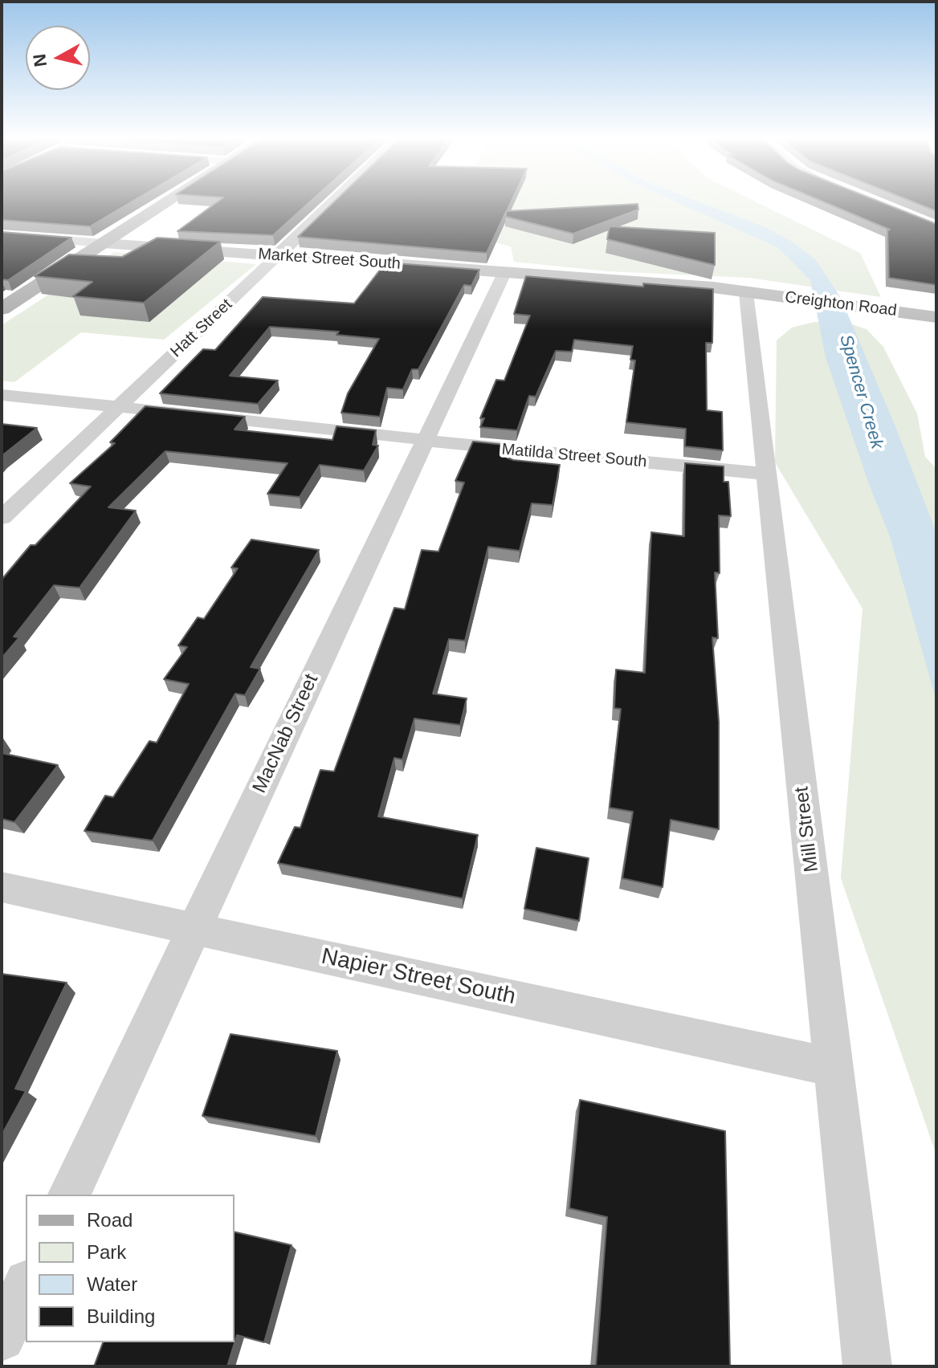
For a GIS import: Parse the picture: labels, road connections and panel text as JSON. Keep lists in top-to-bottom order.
{
  "streets": {
    "street": [
      "Market Street South",
      "Creighton Road",
      "Hatt Street",
      "Matilda Street South",
      "MacNab Street",
      "Mill Street",
      "Napier Street South"
    ]
  },
  "crossings": [
    ["Market Street South", "Creighton Road"],
    ["Market Street South", "Hatt Street"],
    ["Market Street South", "MacNab Street"],
    ["Market Street South", "Mill Street"],
    ["Creighton Road", "Mill Street"],
    ["Hatt Street", "Matilda Street South"],
    ["Matilda Street South", "MacNab Street"],
    ["Matilda Street South", "Mill Street"],
    ["MacNab Street", "Napier Street South"],
    ["Mill Street", "Napier Street South"]
  ],
  "water": ["Spencer Creek"],
  "legend": [
    "Road",
    "Park",
    "Water",
    "Building"
  ],
  "north": "left"
}
